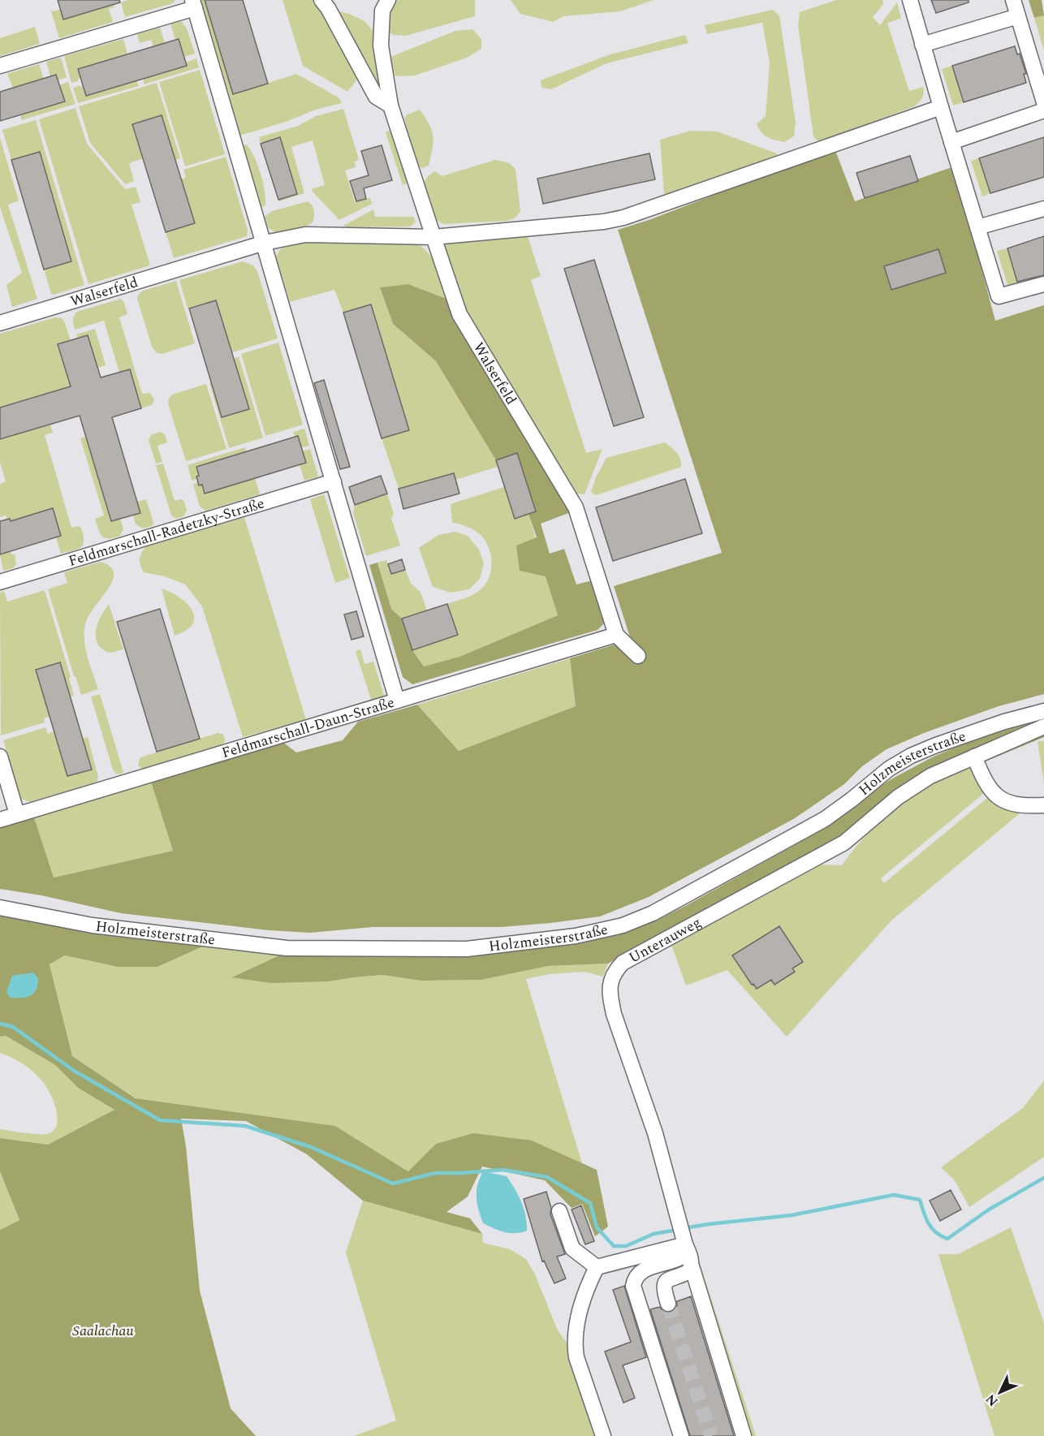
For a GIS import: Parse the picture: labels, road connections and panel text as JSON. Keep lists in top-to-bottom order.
{
  "streets": {
    "street": [
      "Walserfeld",
      "Feldmarschall-Radetzky-Straße",
      "Feldmarschall-Daun-Straße",
      "Holzmeisterstraße",
      "Unterauweg"
    ]
  },
  "crossings": [
    ["Walserfeld", "Feldmarschall-Daun-Straße"]
  ],
  "parks": ["Saalachau"],
  "north": "bottom left"
}
